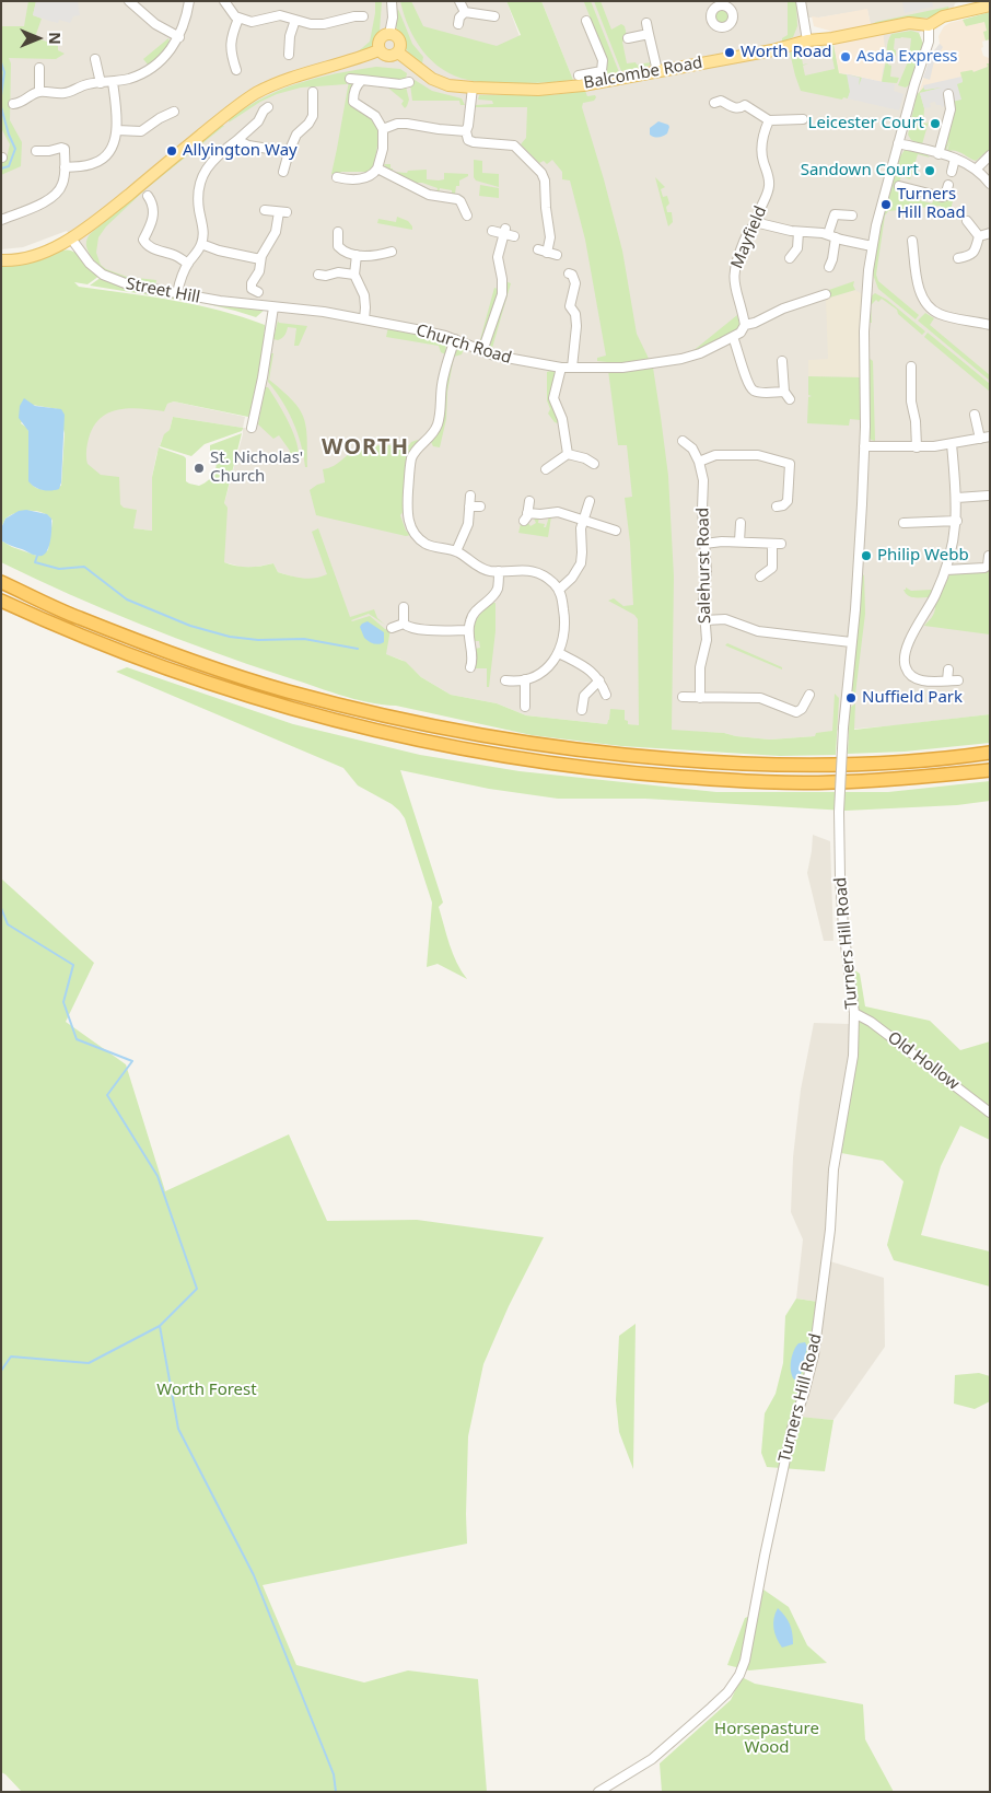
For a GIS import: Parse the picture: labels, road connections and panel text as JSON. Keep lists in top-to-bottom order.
{
  "streets": {
    "main road": ["Balcombe Road"],
    "street": [
      "Mayfield",
      "Street Hill",
      "Church Road",
      "Salehurst Road",
      "Turners Hill Road",
      "Old Hollow"
    ]
  },
  "crossings": [
    ["Balcombe Road", "Turners Hill Road"],
    ["Mayfield", "Church Road"],
    ["Street Hill", "Church Road"],
    ["Turners Hill Road", "Old Hollow"]
  ],
  "districts": ["WORTH"],
  "parks": ["Worth Forest", "Horsepasture Wood"],
  "places": [
    "Worth Road",
    "Asda Express",
    "Leicester Court",
    "Allyington Way",
    "Sandown Court",
    "Turners Hill Road",
    "St. Nicholas' Church",
    "Philip Webb",
    "Nuffield Park"
  ],
  "north": "right"
}
